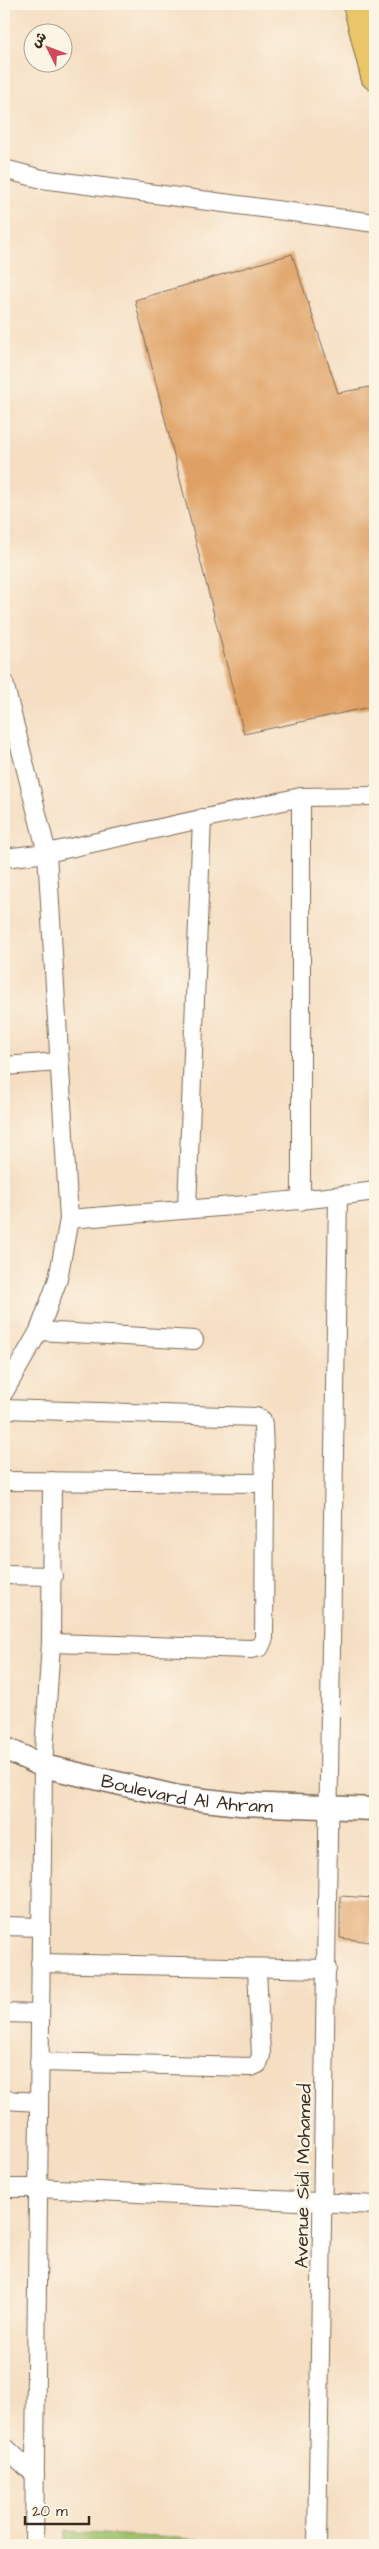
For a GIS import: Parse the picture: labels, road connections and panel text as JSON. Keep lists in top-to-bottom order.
{
  "streets": {
    "street": ["Boulevard Al Ahram", "Avenue Sidi Mohamed"]
  },
  "crossings": [
    ["Boulevard Al Ahram", "Avenue Sidi Mohamed"]
  ],
  "scale_bar": "20 m",
  "north": "top left"
}
